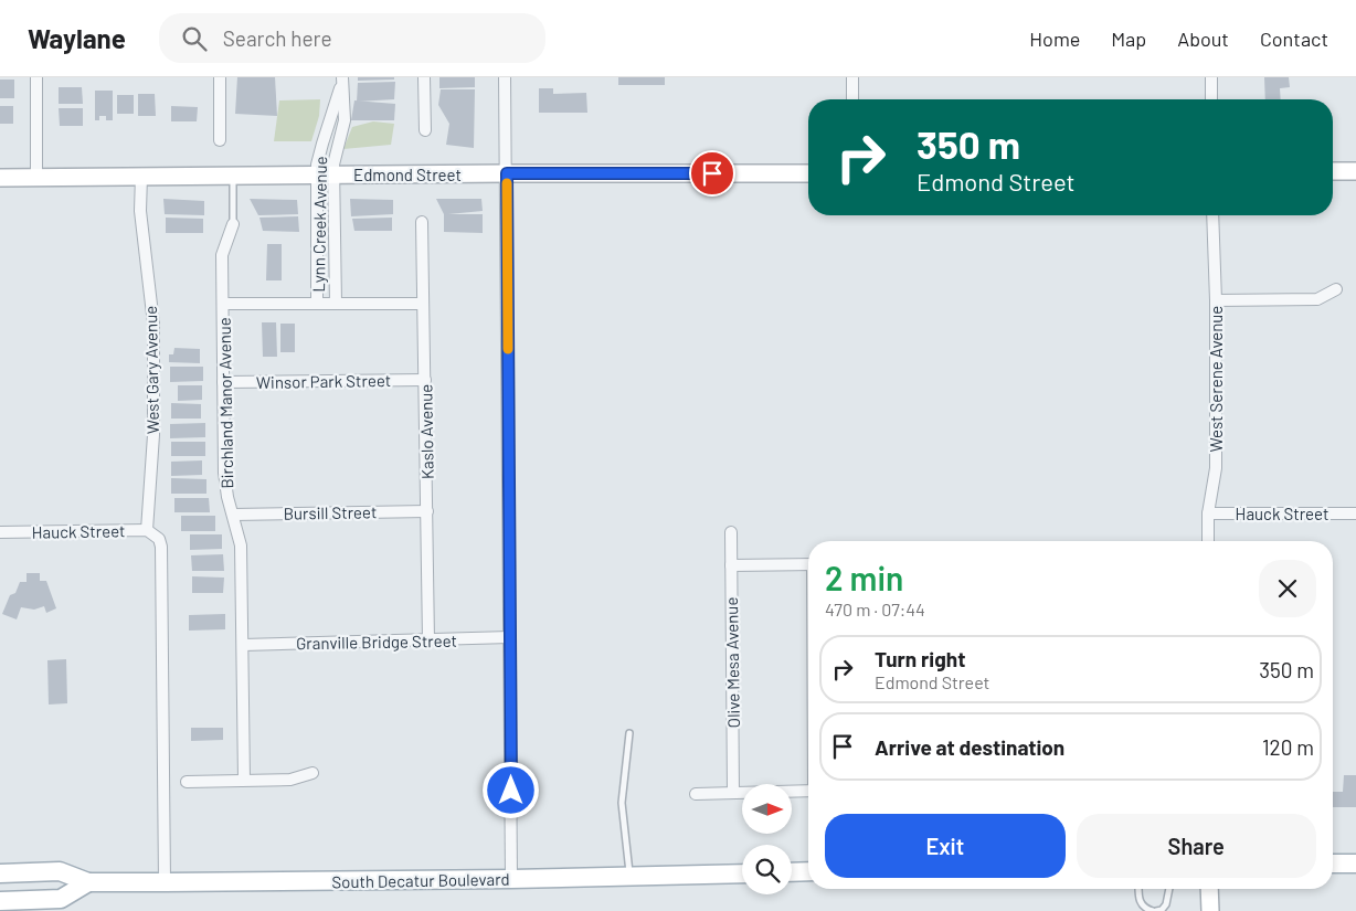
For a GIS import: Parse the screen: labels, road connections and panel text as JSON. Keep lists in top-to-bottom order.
{
  "streets": {
    "main road": ["South Decatur Boulevard"],
    "street": [
      "Edmond Street",
      "Lynn Creek Avenue",
      "West Gary Avenue",
      "West Serene Avenue",
      "Winsor Park Street",
      "Birchland Manor Avenue",
      "Kaslo Avenue",
      "Bursill Street",
      "Hauck Street",
      "Granville Bridge Street",
      "Olive Mesa Avenue"
    ]
  },
  "crossings": [
    ["Edmond Street", "Lynn Creek Avenue"],
    ["Edmond Street", "West Gary Avenue"],
    ["West Gary Avenue", "Hauck Street"],
    ["West Gary Avenue", "South Decatur Boulevard"],
    ["West Serene Avenue", "Hauck Street"],
    ["Winsor Park Street", "Birchland Manor Avenue"],
    ["Winsor Park Street", "Kaslo Avenue"],
    ["Birchland Manor Avenue", "Bursill Street"],
    ["Birchland Manor Avenue", "Granville Bridge Street"],
    ["Kaslo Avenue", "Bursill Street"],
    ["Kaslo Avenue", "Granville Bridge Street"]
  ],
  "north": "right",
  "page": {
    "header": "Waylane",
    "search": "Search here",
    "nav": [
      "Home",
      "Map",
      "About",
      "Contact"
    ],
    "turn": ["350 m", "Edmond Street"],
    "heading": ["2 min", "470 m · 07:44"],
    "list": [
      {
        "name": "Turn right",
        "note": "Edmond Street",
        "value": "350 m"
      },
      {
        "name": "Arrive at destination",
        "value": "120 m"
      }
    ],
    "buttons": ["Exit", "Share"]
  }
}
